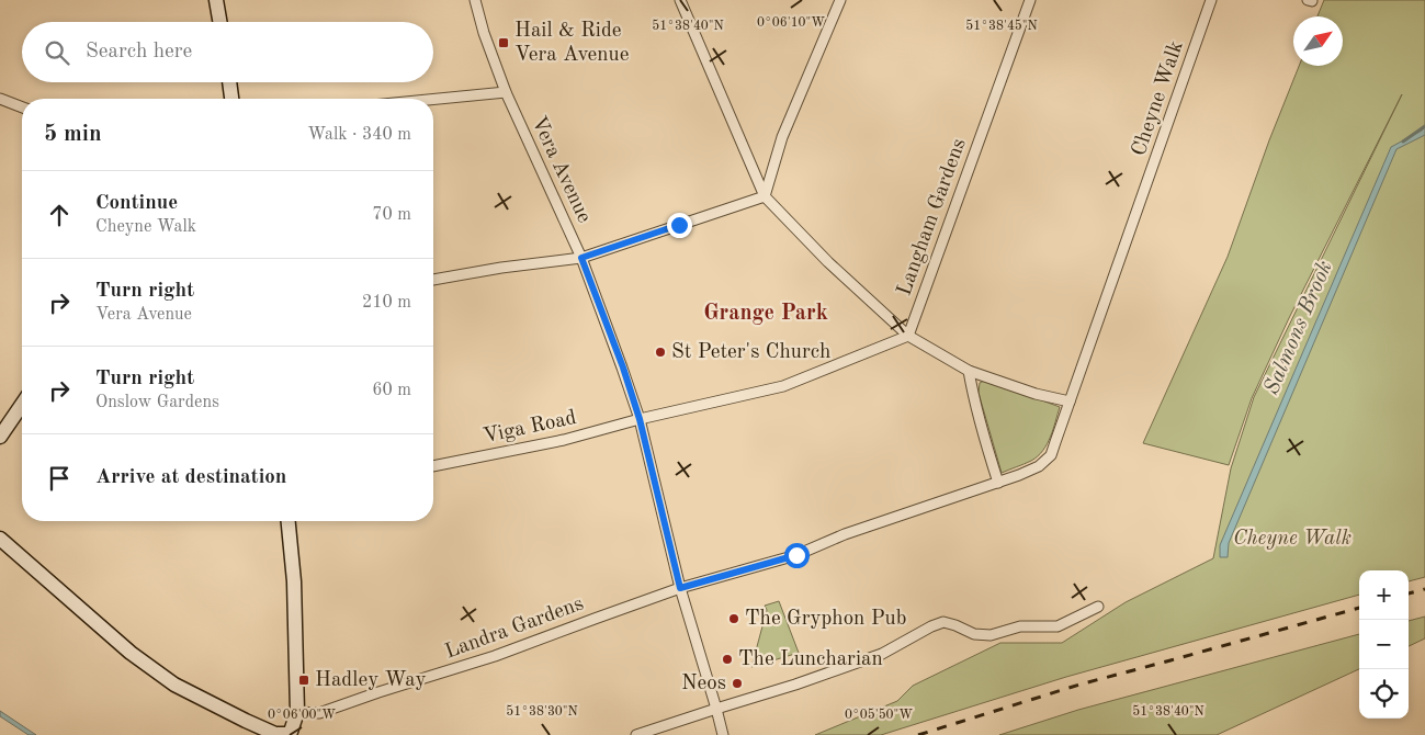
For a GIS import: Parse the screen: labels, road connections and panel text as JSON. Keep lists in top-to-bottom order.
{
  "streets": {
    "street": [
      "Cheyne Walk",
      "Vera Avenue",
      "Langham Gardens",
      "Viga Road",
      "Landra Gardens"
    ]
  },
  "crossings": [
    ["Cheyne Walk", "Vera Avenue"],
    ["Cheyne Walk", "Landra Gardens"],
    ["Vera Avenue", "Viga Road"],
    ["Vera Avenue", "Landra Gardens"]
  ],
  "districts": ["Grange Park"],
  "water": ["Salmons Brook"],
  "parks": ["Cheyne Walk"],
  "places": {
    "transit": ["Hail & Ride Vera Avenue", "Hadley Way"],
    "other": [
      "St Peter's Church",
      "The Gryphon Pub",
      "The Luncharian",
      "Neos"
    ]
  },
  "north": "top right",
  "page": {
    "search": "Search here",
    "heading": ["5 min", "Walk · 340 m"],
    "list": [
      ["Continue", "Cheyne Walk", "70 m"],
      ["Turn right", "Vera Avenue", "210 m"],
      ["Turn right", "Onslow Gardens", "60 m"],
      "Arrive at destination"
    ],
    "map_buttons": ["+", "−"]
  },
  "coordinates": [
    "0°06'10\"W",
    "51°38'45\"N",
    "51°38'40\"N",
    "51°38'30\"N",
    "0°06'00\"W",
    "0°05'50\"W"
  ]
}
